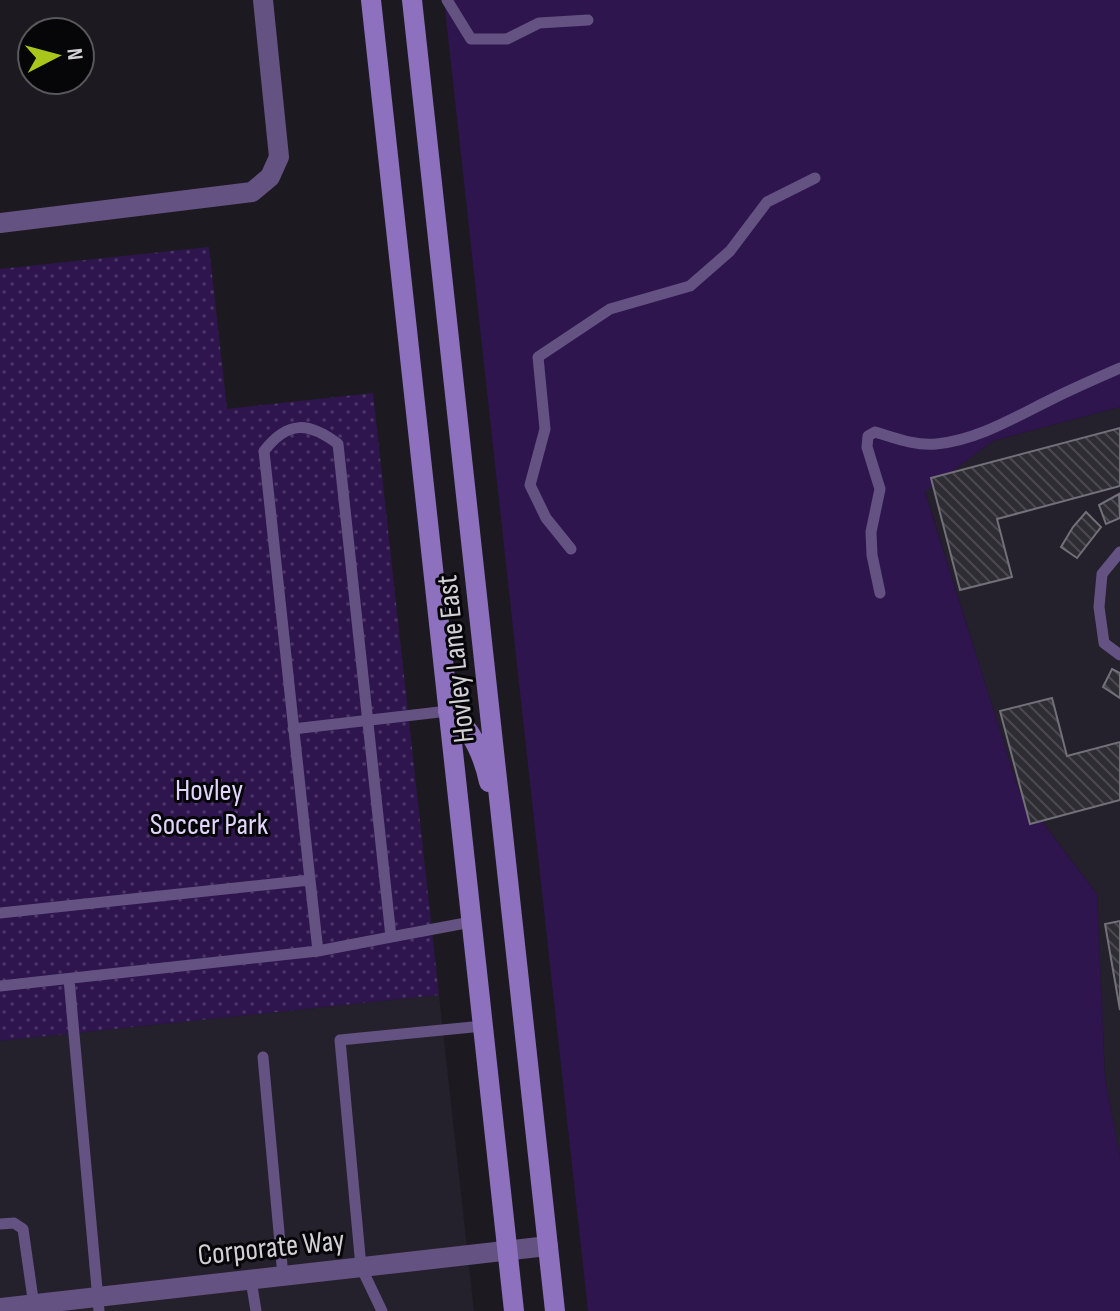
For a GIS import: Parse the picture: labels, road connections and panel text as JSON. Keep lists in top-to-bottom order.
{
  "streets": {
    "street": ["Hovley Lane East", "Corporate Way"]
  },
  "crossings": [
    ["Hovley Lane East", "Corporate Way"]
  ],
  "parks": ["Hovley Soccer Park"],
  "north": "right"
}
